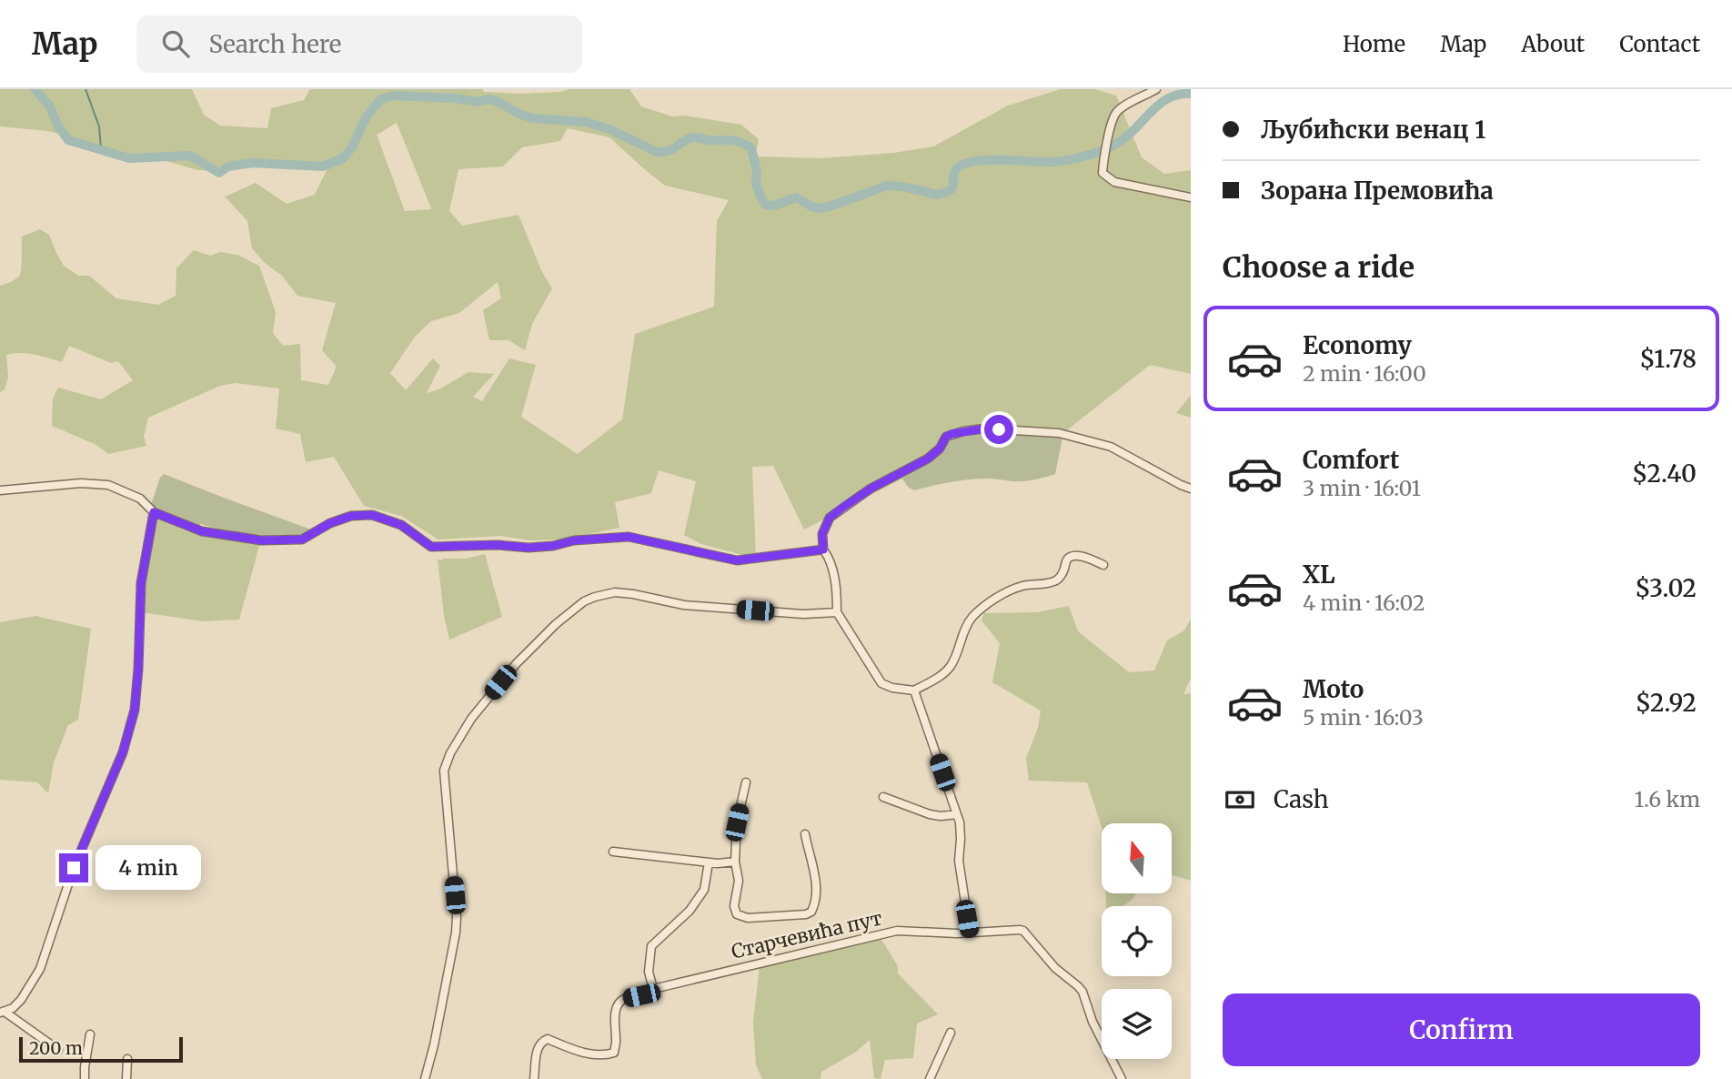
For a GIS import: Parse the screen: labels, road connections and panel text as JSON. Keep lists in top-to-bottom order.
{
  "streets": {
    "street": ["Старчевића пут"]
  },
  "scale_bar": "200 m",
  "north": "top",
  "page": {
    "header": "Map",
    "search": "Search here",
    "nav": [
      "Home",
      "Map",
      "About",
      "Contact"
    ],
    "banner": ["Љубићски венац 1", "Зорана Премовића"],
    "heading": "Choose a ride",
    "list": [
      {
        "name": "Economy",
        "note": "2 min · 16:00",
        "value": "$1.78"
      },
      {
        "name": "Comfort",
        "note": "3 min · 16:01",
        "value": "$2.40"
      },
      {
        "name": "XL",
        "note": "4 min · 16:02",
        "value": "$3.02"
      },
      {
        "name": "Moto",
        "note": "5 min · 16:03",
        "value": "$2.92"
      }
    ],
    "pay": ["Cash", "1.6 km"],
    "bubble": "4 min",
    "buttons": "Confirm",
    "scale": "200 m"
  }
}
